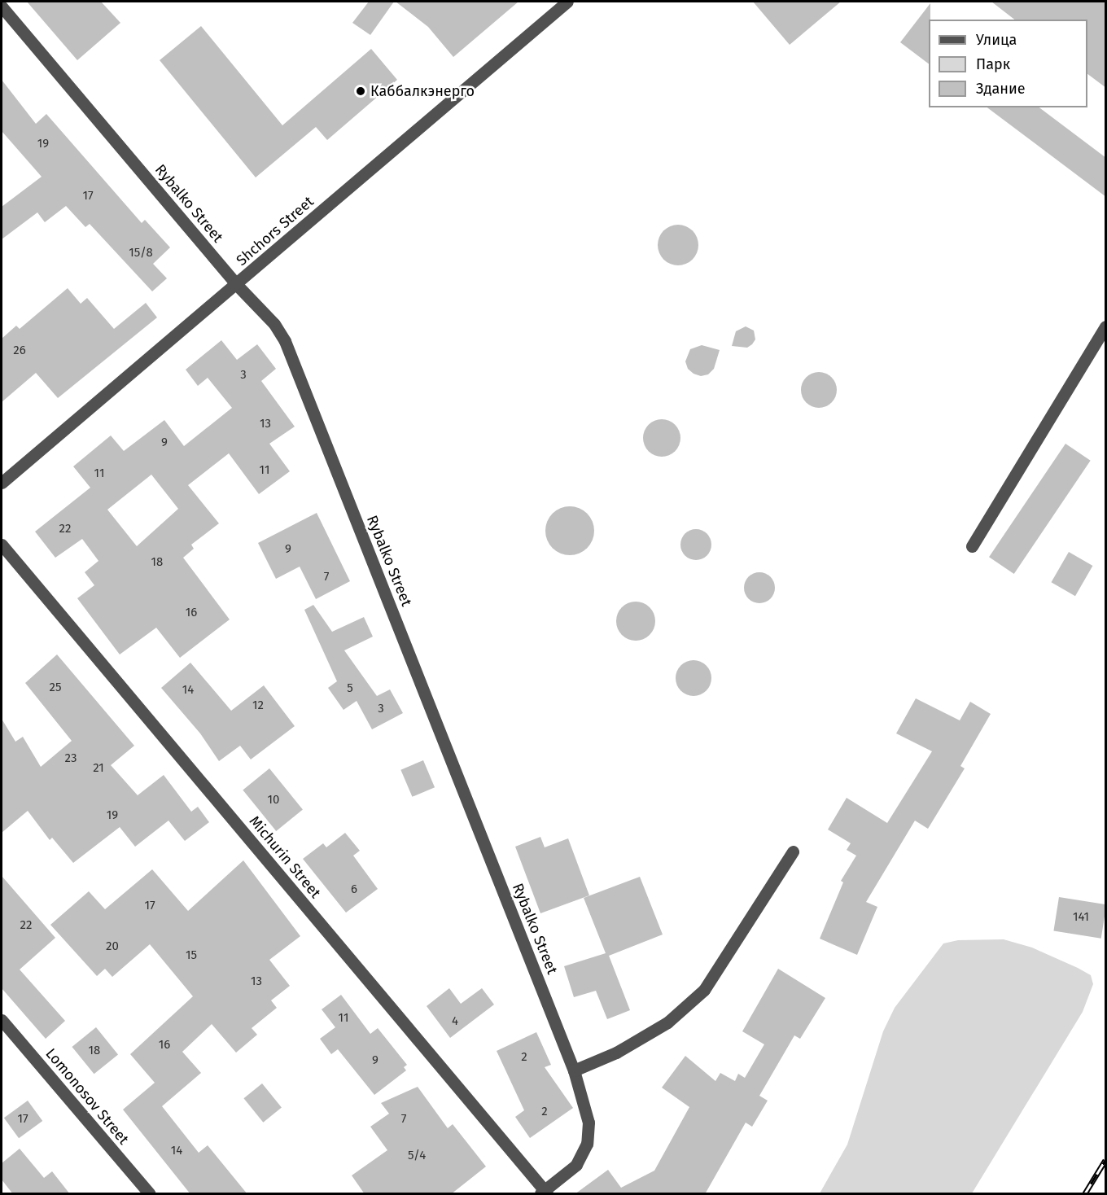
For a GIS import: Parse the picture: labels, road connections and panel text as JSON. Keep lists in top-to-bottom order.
{
  "streets": {
    "street": [
      "Rybalko Street",
      "Shchors Street",
      "Michurin Street",
      "Lomonosov Street"
    ]
  },
  "crossings": [
    ["Rybalko Street", "Shchors Street"],
    ["Rybalko Street", "Michurin Street"]
  ],
  "places": ["Каббалкэнерго"],
  "house_numbers": [
    "19",
    "17",
    "15/8",
    "26",
    "3",
    "13",
    "9",
    "11",
    "11",
    "22",
    "9",
    "18",
    "7",
    "16",
    "25",
    "5",
    "14",
    "12",
    "3",
    "23",
    "21",
    "10",
    "19",
    "6",
    "17",
    "141",
    "22",
    "20",
    "15",
    "13",
    "11",
    "4",
    "16",
    "18",
    "2",
    "9",
    "2",
    "17",
    "7",
    "14",
    "5/4"
  ],
  "legend": ["Улица", "Парк", "Здание"]
}
